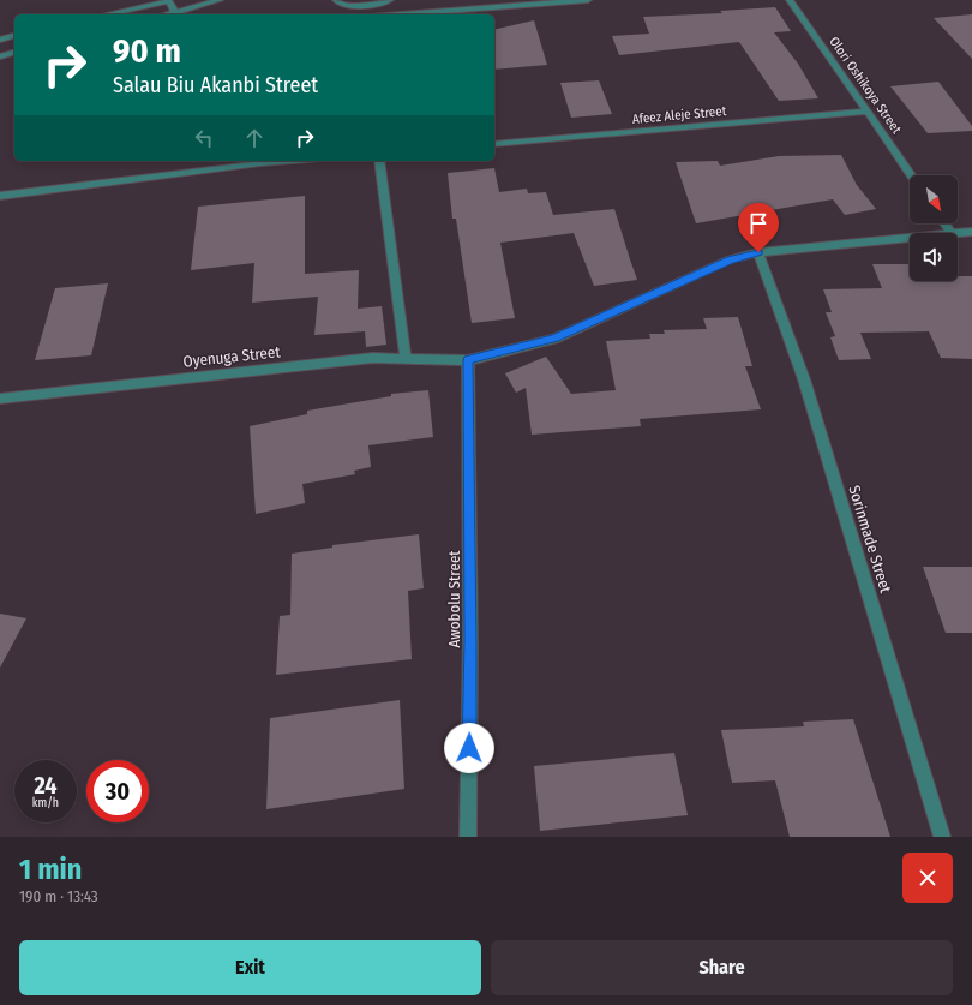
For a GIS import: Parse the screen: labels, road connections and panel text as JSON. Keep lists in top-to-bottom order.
{
  "streets": {
    "street": [
      "Olori Oshikoya Street",
      "Afeez Aleje Street",
      "Oyenuga Street",
      "Sorinmade Street",
      "Awobolu Street"
    ]
  },
  "crossings": [
    ["Olori Oshikoya Street", "Afeez Aleje Street"],
    ["Oyenuga Street", "Sorinmade Street"],
    ["Oyenuga Street", "Awobolu Street"]
  ],
  "north": "bottom right",
  "page": {
    "turn": ["90 m", "Salau Biu Akanbi Street"],
    "speed": "24 km/h",
    "limit": "30",
    "heading": ["1 min", "190 m · 13:43"],
    "buttons": ["Exit", "Share"]
  }
}
